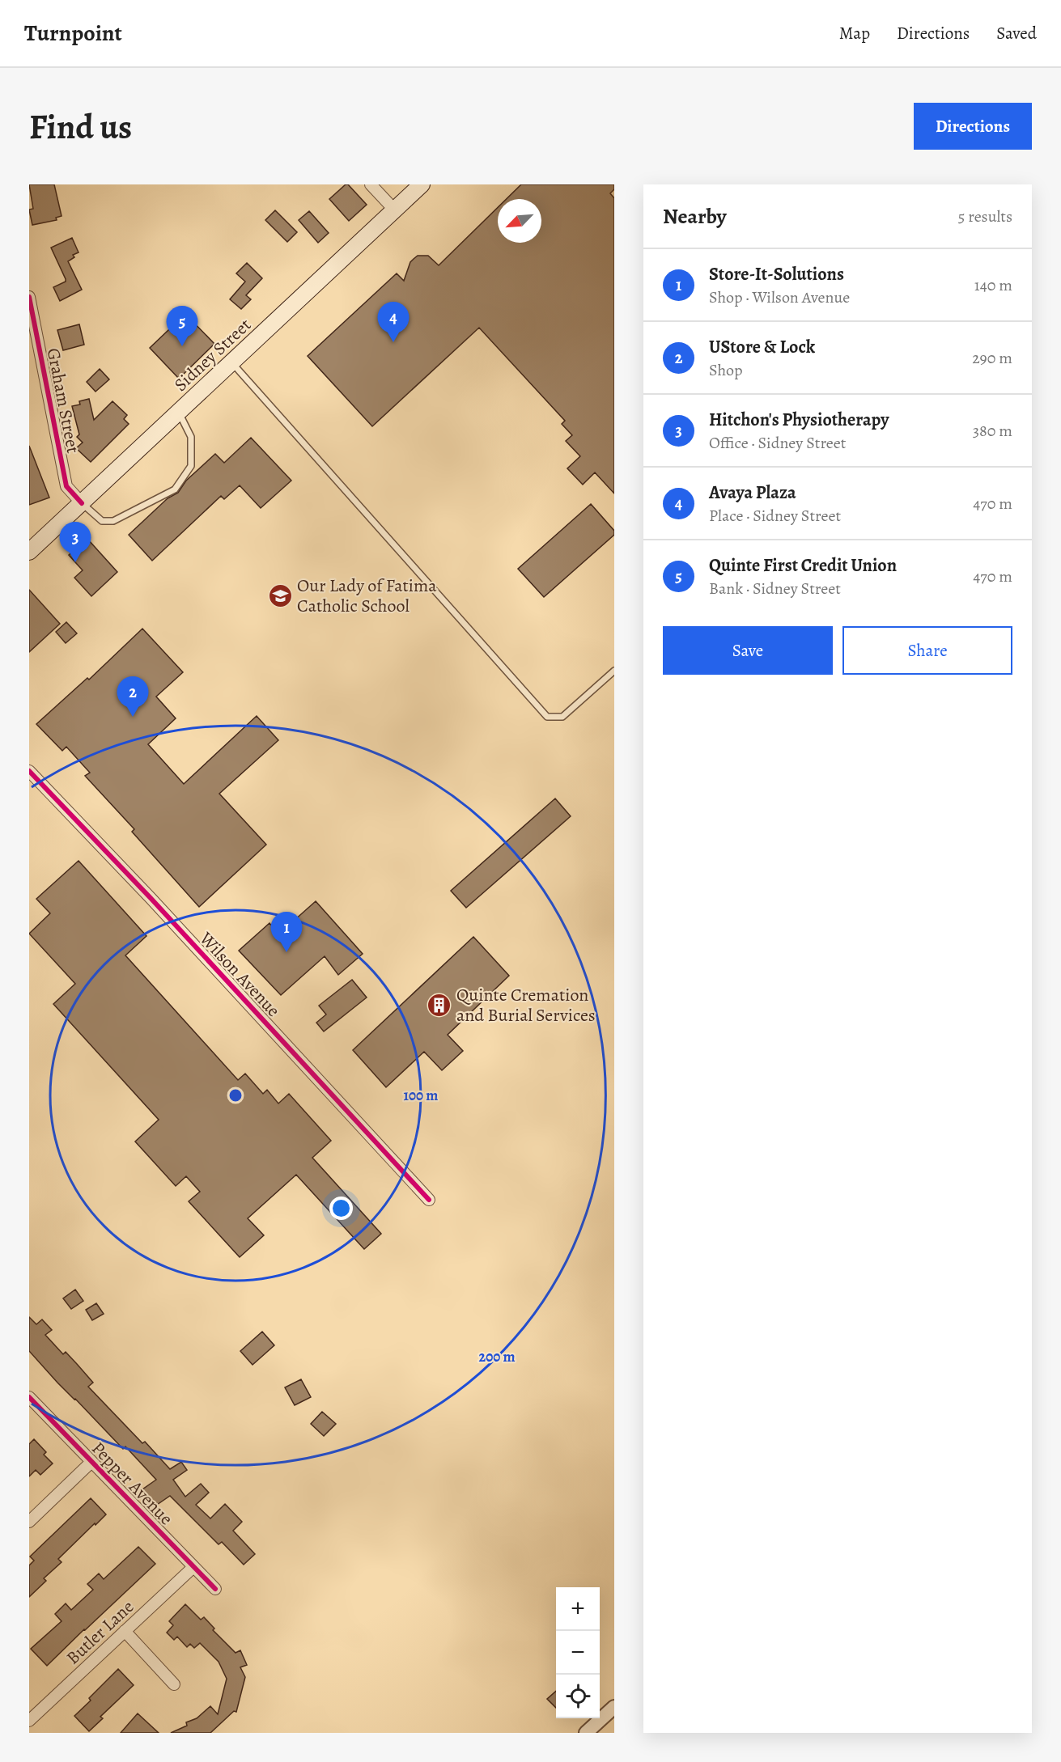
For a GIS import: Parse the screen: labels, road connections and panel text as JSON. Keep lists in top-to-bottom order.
{
  "streets": {
    "main road": ["Sidney Street"],
    "street": [
      "Graham Street",
      "Wilson Avenue",
      "Pepper Avenue",
      "Butler Lane"
    ]
  },
  "crossings": [
    ["Sidney Street", "Graham Street"],
    ["Pepper Avenue", "Butler Lane"]
  ],
  "places": {
    "school or university": ["Our Lady of Fatima Catholic School"],
    "building": ["Quinte Cremation and Burial Services"]
  },
  "north": "bottom left",
  "page": {
    "header": "Turnpoint",
    "nav": ["Map", "Directions", "Saved"],
    "buttons": [
      "Directions",
      ["Save", "Share"]
    ],
    "title": "Find us",
    "heading": ["Nearby", "5 results"],
    "list": [
      {
        "mark": "1",
        "name": "Store-It-Solutions",
        "note": "Shop · Wilson Avenue",
        "value": "140 m"
      },
      {
        "mark": "2",
        "name": "UStore & Lock",
        "note": "Shop",
        "value": "290 m"
      },
      {
        "mark": "3",
        "name": "Hitchon's Physiotherapy",
        "note": "Office · Sidney Street",
        "value": "380 m"
      },
      {
        "mark": "4",
        "name": "Avaya Plaza",
        "note": "Place · Sidney Street",
        "value": "470 m"
      },
      {
        "mark": "5",
        "name": "Quinte First Credit Union",
        "note": "Bank · Sidney Street",
        "value": "470 m"
      }
    ],
    "pins": [
      "4",
      "5",
      "3",
      "2",
      "1"
    ],
    "map_buttons": ["+", "−"]
  },
  "rings": ["100 m", "200 m"]
}
